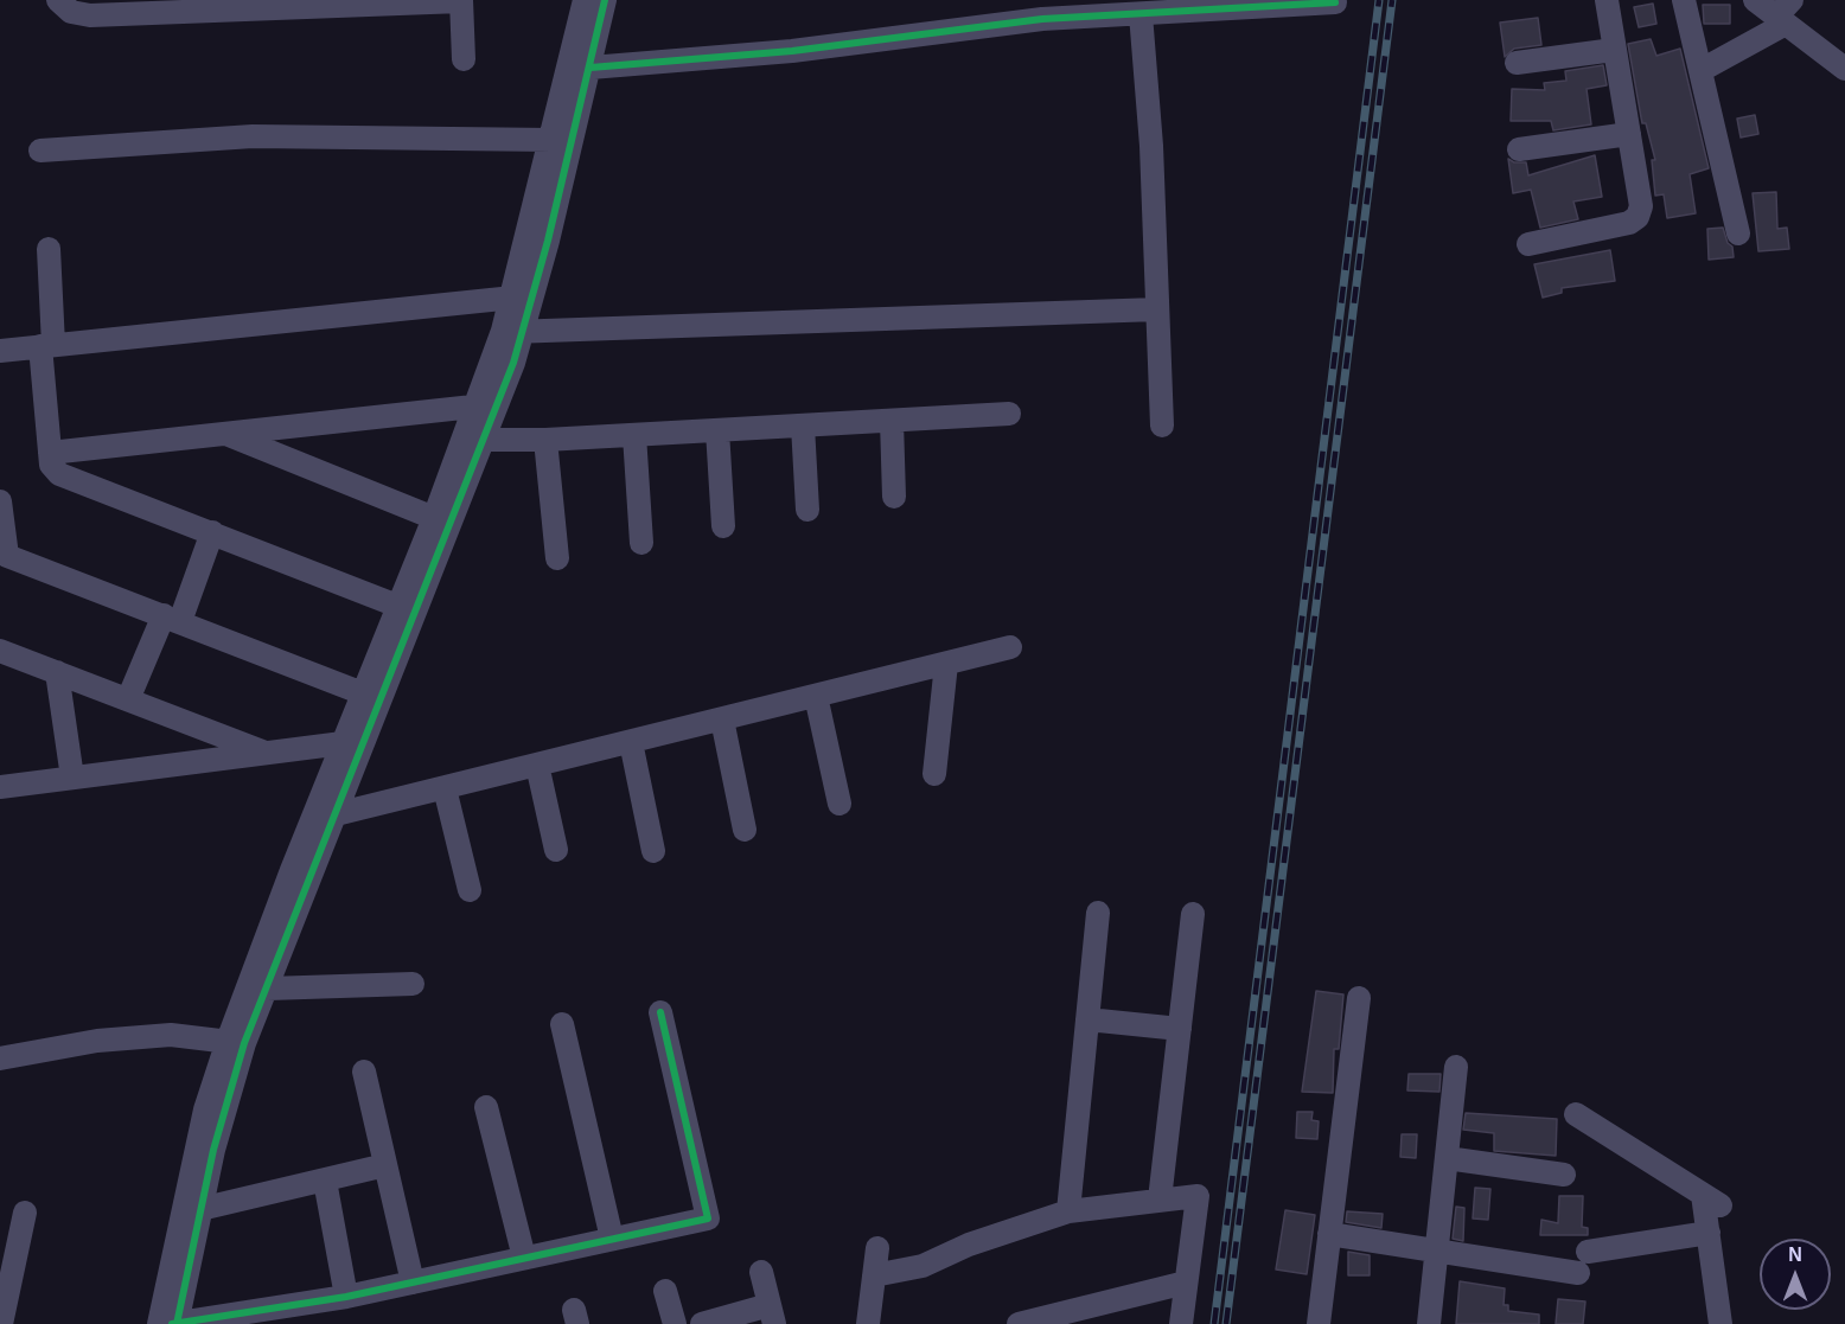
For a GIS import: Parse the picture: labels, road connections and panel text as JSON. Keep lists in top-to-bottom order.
{
  "north": "top"
}
